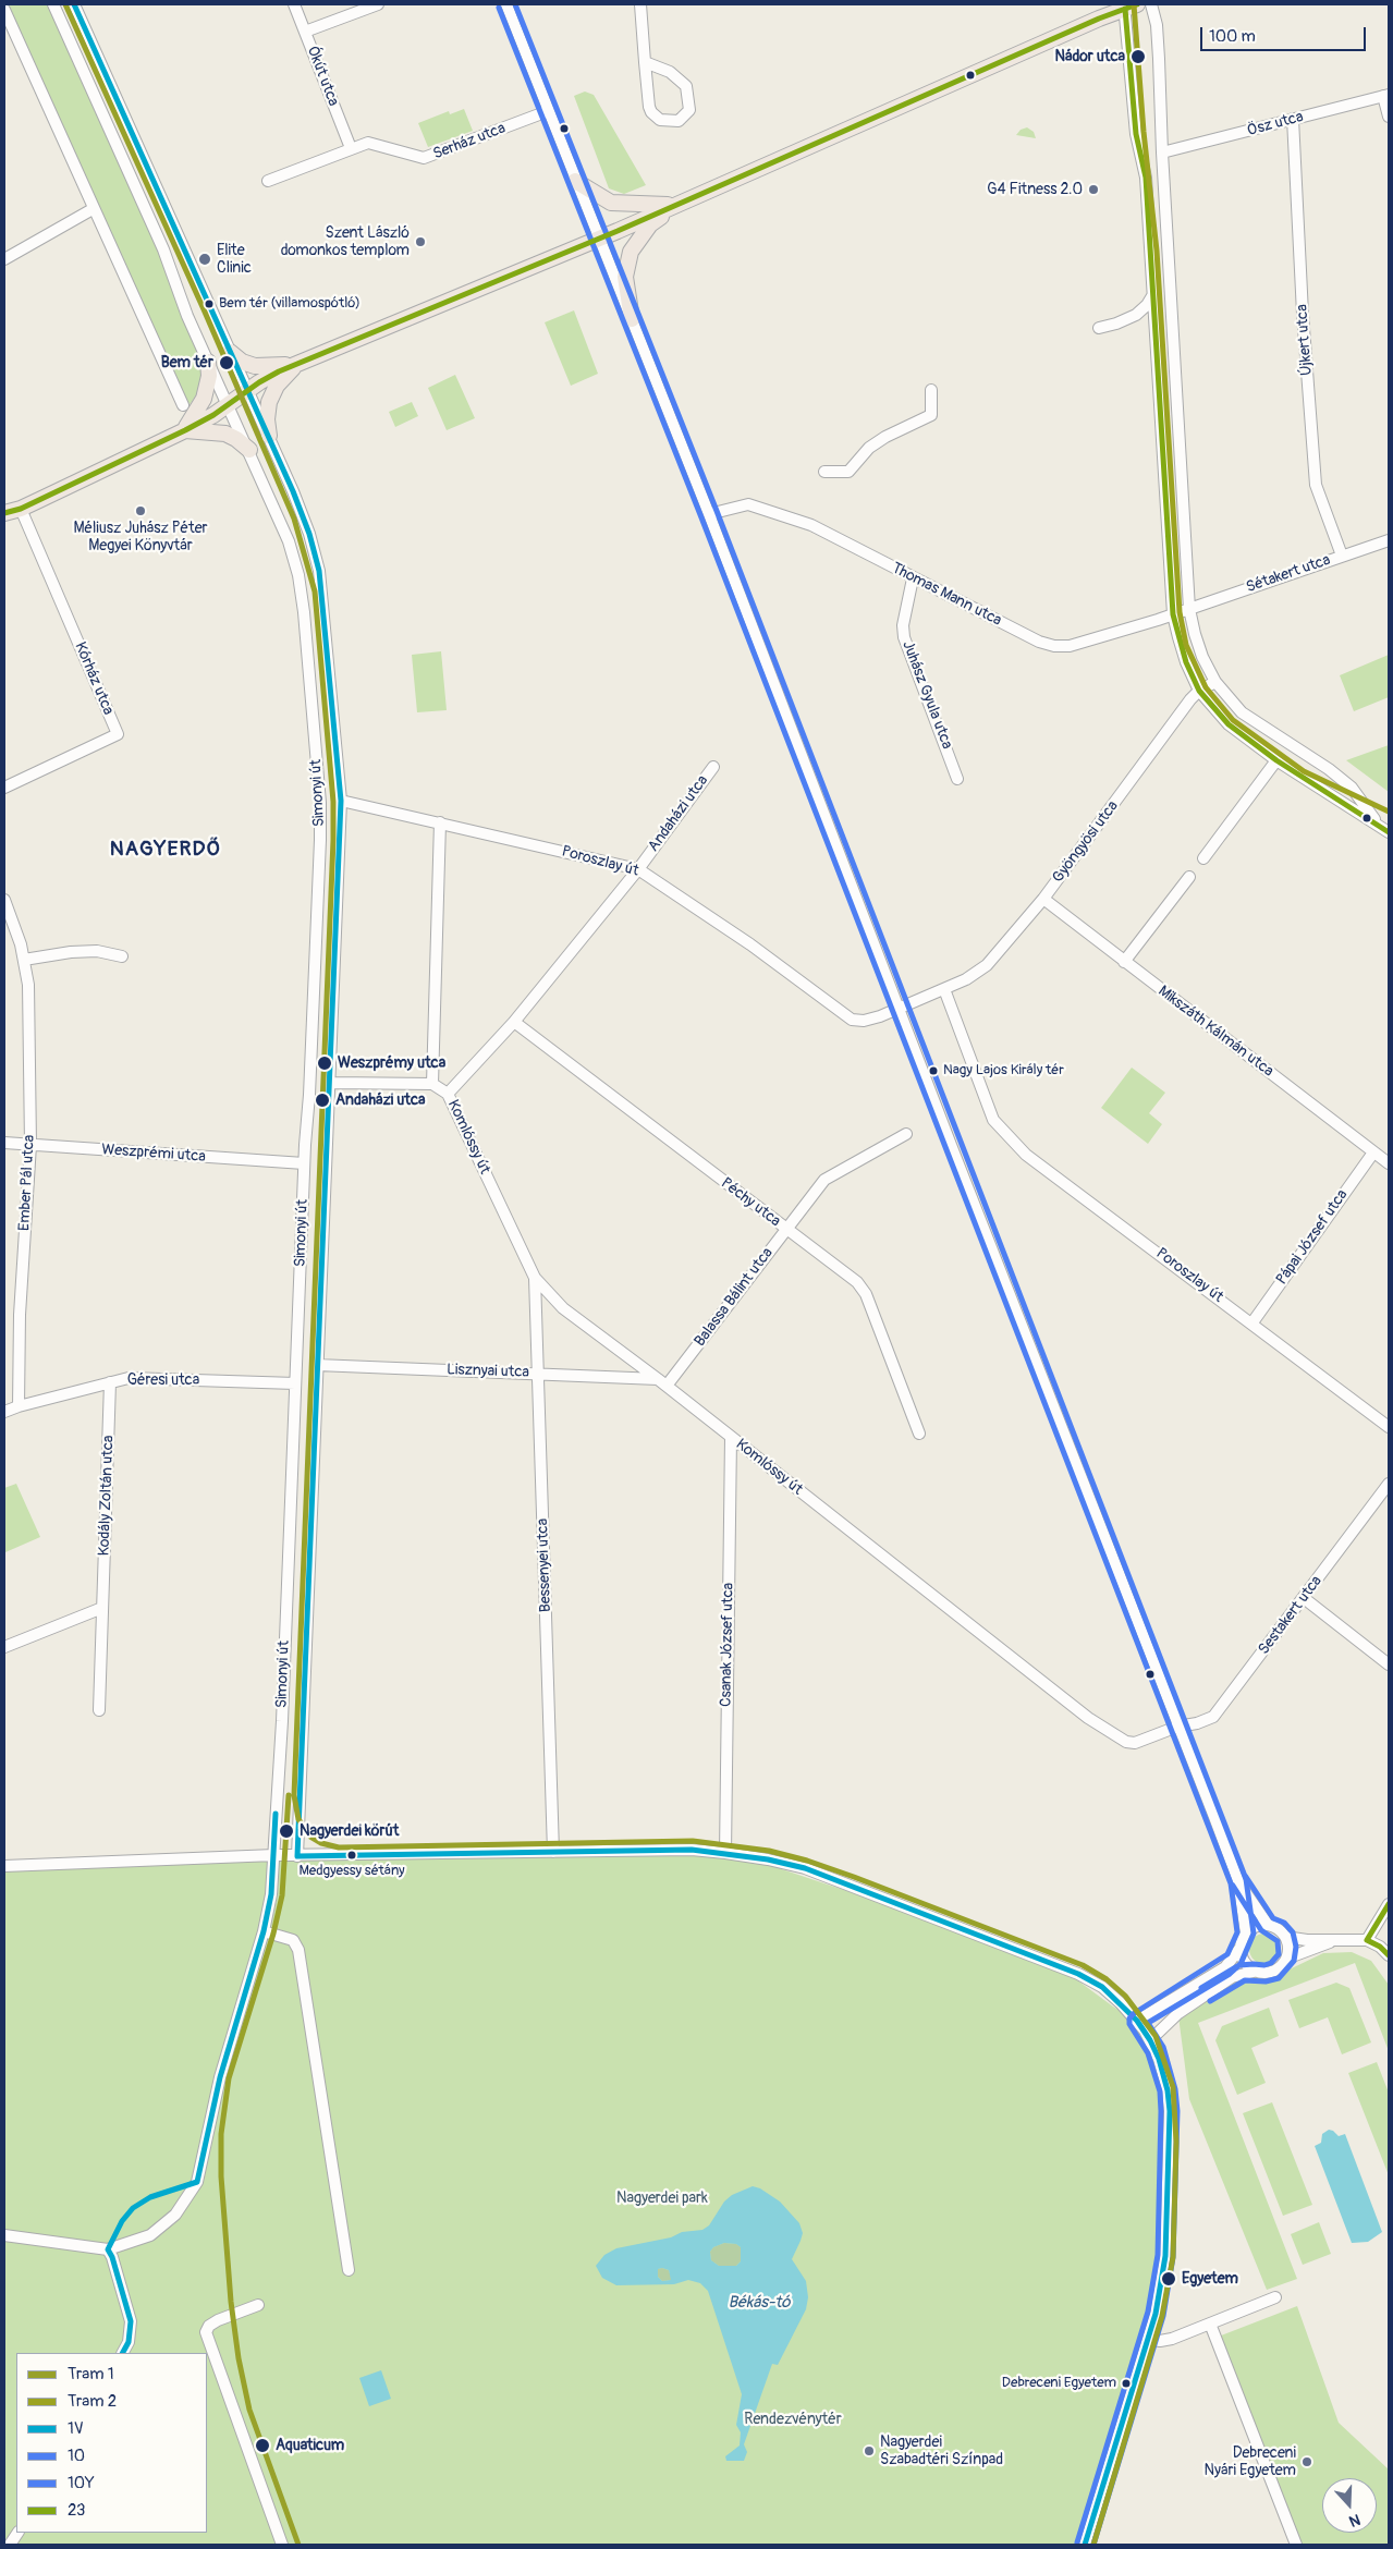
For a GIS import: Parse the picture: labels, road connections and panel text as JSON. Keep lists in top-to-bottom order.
{
  "streets": {
    "street": [
      "Ókút utca",
      "Ösz utca",
      "Serház utca",
      "Újkert utca",
      "Sétakert utca",
      "Thomas Mann utca",
      "Kórház utca",
      "Juhász Gyula utca",
      "Simonyi út",
      "Andaházi utca",
      "Gyöngyösi utca",
      "Poroszlay út",
      "Mikszáth Kálmán utca",
      "Komlóssy út",
      "Weszprémi utca",
      "Ember Pál utca",
      "Péchy utca",
      "Pápai József utca",
      "Balassa Bálint utca",
      "Lisznyai utca",
      "Géresi utca",
      "Kodály Zoltán utca",
      "Bessenyei utca",
      "Sestakert utca",
      "Csanak József utca"
    ]
  },
  "crossings": [
    ["Ókút utca", "Serház utca"],
    ["Ösz utca", "Újkert utca"],
    ["Újkert utca", "Sétakert utca"],
    ["Sétakert utca", "Thomas Mann utca"],
    ["Thomas Mann utca", "Juhász Gyula utca"],
    ["Simonyi út", "Poroszlay út"],
    ["Simonyi út", "Weszprémi utca"],
    ["Simonyi út", "Lisznyai utca"],
    ["Simonyi út", "Géresi utca"],
    ["Andaházi utca", "Poroszlay út"],
    ["Andaházi utca", "Komlóssy út"],
    ["Andaházi utca", "Péchy utca"],
    ["Gyöngyösi utca", "Poroszlay út"],
    ["Gyöngyösi utca", "Mikszáth Kálmán utca"],
    ["Poroszlay út", "Pápai József utca"],
    ["Mikszáth Kálmán utca", "Pápai József utca"],
    ["Komlóssy út", "Balassa Bálint utca"],
    ["Komlóssy út", "Lisznyai utca"],
    ["Komlóssy út", "Bessenyei utca"],
    ["Komlóssy út", "Sestakert utca"],
    ["Komlóssy út", "Csanak József utca"],
    ["Weszprémi utca", "Ember Pál utca"],
    ["Ember Pál utca", "Géresi utca"],
    ["Péchy utca", "Balassa Bálint utca"],
    ["Balassa Bálint utca", "Lisznyai utca"],
    ["Lisznyai utca", "Bessenyei utca"],
    ["Géresi utca", "Kodály Zoltán utca"]
  ],
  "districts": ["NAGYERDŐ"],
  "water": ["Békás-tó"],
  "parks": ["Nagyerdei park", "Rendezvénytér"],
  "places": [
    "Nádor utca",
    "G4 Fitness 2.0",
    "Szent László domonkos templom",
    "Elite Clinic",
    "Bem tér (villamospótló)",
    "Bem tér",
    "Méliusz Juhász Péter Megyei Könyvtár",
    "Weszprémy utca",
    "Nagy Lajos Király tér",
    "Andaházi utca",
    "Nagyerdei körút",
    "Medgyessy sétány",
    "Egyetem",
    "Debreceni Egyetem",
    "Aquaticum",
    "Nagyerdei Szabadtéri Színpad",
    "Debreceni Nyári Egyetem"
  ],
  "lines": [
    "tram line 1",
    "tram line 2",
    "transit line 1V",
    "transit line 10Y",
    "transit line 23",
    "transit line 10"
  ],
  "legend": [
    "Tram 1",
    "Tram 2",
    "1V",
    "10",
    "10Y",
    "23"
  ],
  "scale_bar": "100 m",
  "north": "bottom"
}
